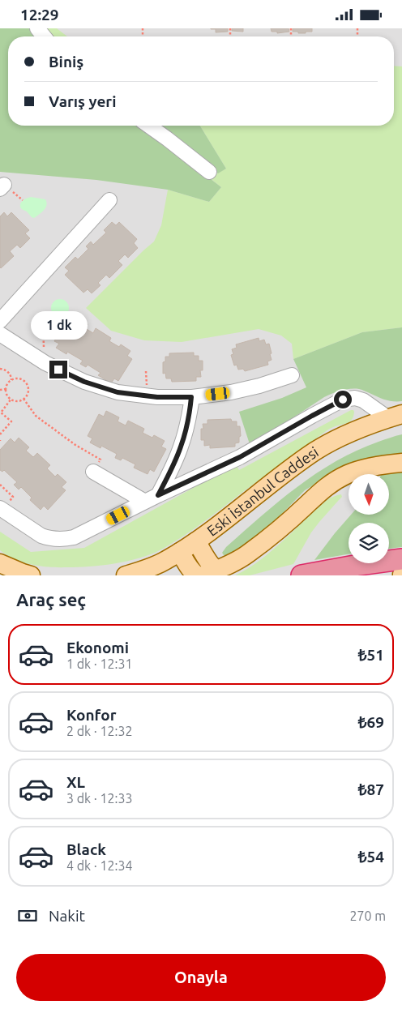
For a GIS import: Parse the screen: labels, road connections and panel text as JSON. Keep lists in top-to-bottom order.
{
  "streets": {
    "main road": ["Eski İstanbul Caddesi"]
  },
  "north": "bottom",
  "page": {
    "status": "12:29",
    "banner": ["Biniş", "Varış yeri"],
    "bubble": "1 dk",
    "heading": "Araç seç",
    "list": [
      {
        "name": "Ekonomi",
        "note": "1 dk · 12:31",
        "value": "₺51"
      },
      {
        "name": "Konfor",
        "note": "2 dk · 12:32",
        "value": "₺69"
      },
      {
        "name": "XL",
        "note": "3 dk · 12:33",
        "value": "₺87"
      },
      {
        "name": "Black",
        "note": "4 dk · 12:34",
        "value": "₺54"
      }
    ],
    "pay": ["Nakit", "270 m"],
    "buttons": "Onayla"
  }
}
